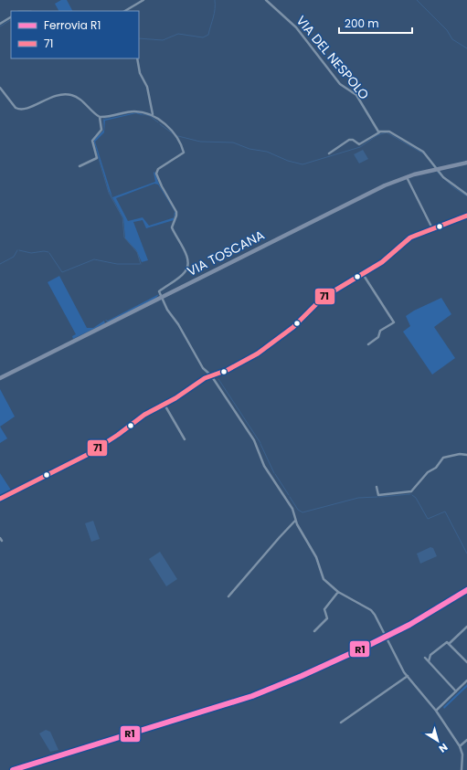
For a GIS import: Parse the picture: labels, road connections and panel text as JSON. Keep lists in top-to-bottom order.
{
  "streets": {
    "main road": ["VIA TOSCANA"],
    "street": ["VIA DEL NESPOLO"]
  },
  "lines": ["transit line 71", "rail line R1"],
  "legend": ["Ferrovia R1", "71"],
  "scale_bar": "200 m",
  "north": "bottom right"
}
